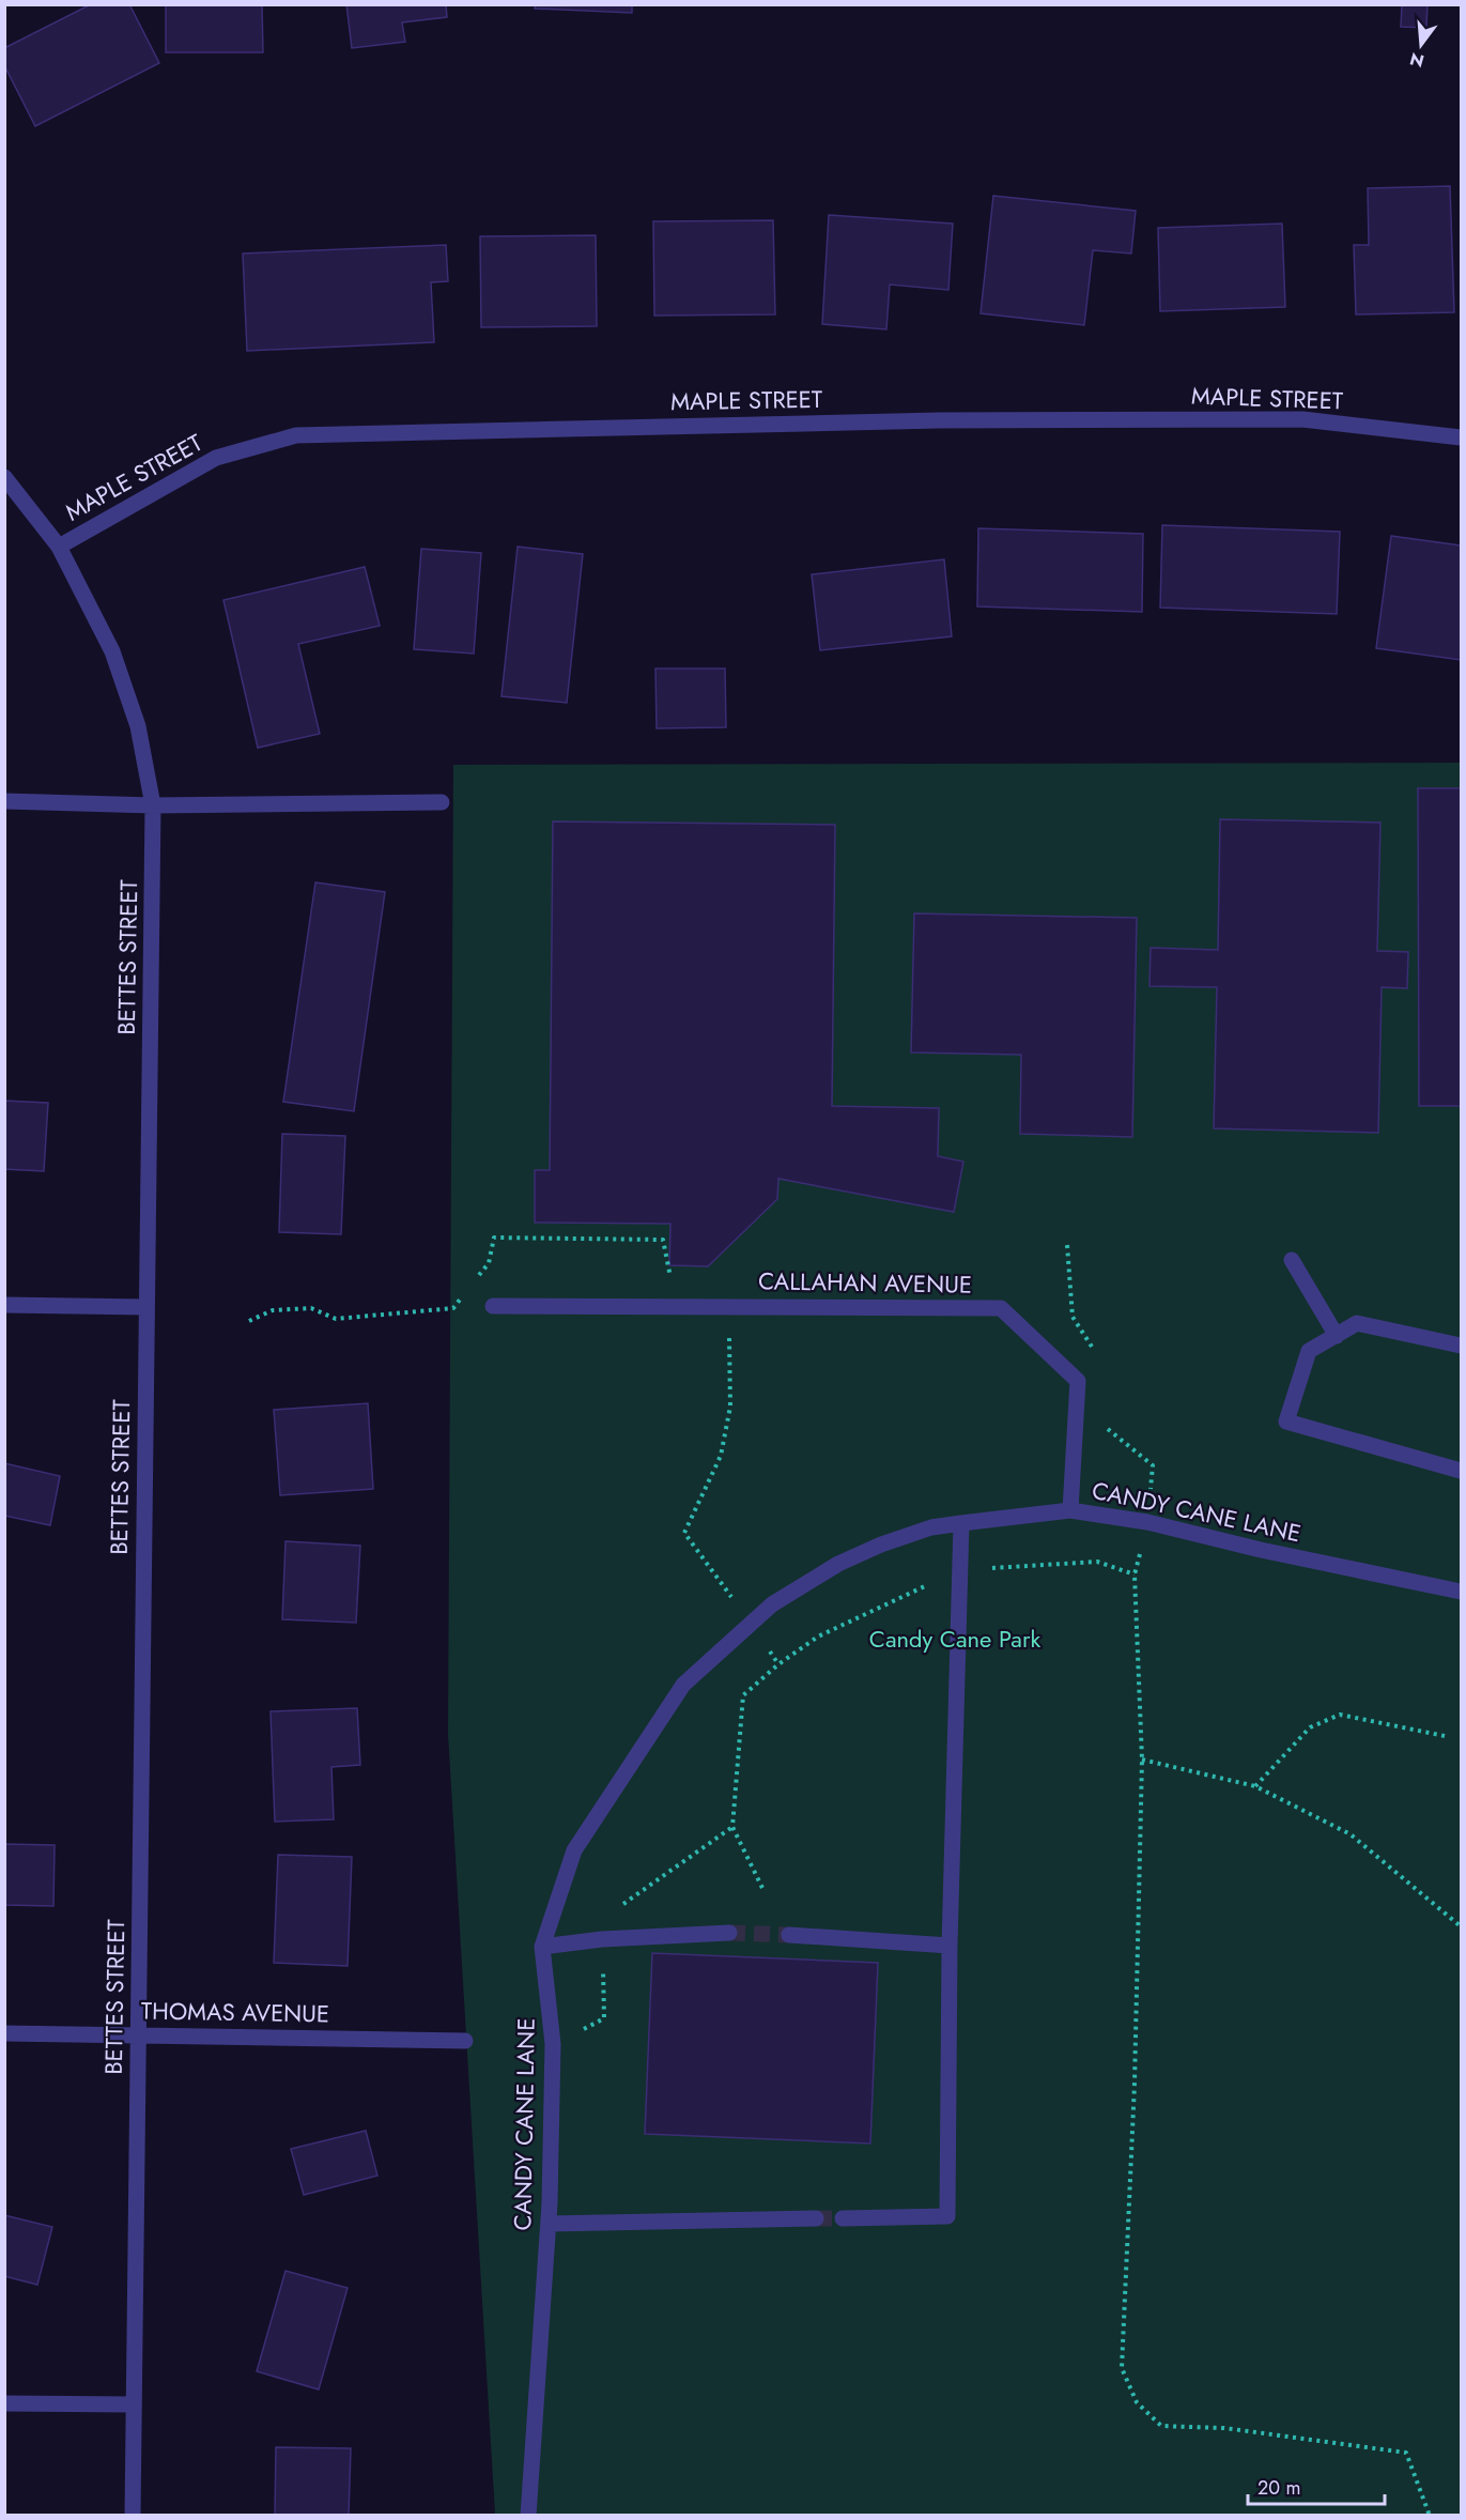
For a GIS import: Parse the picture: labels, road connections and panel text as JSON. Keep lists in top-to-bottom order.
{
  "streets": {
    "street": [
      "MAPLE STREET",
      "BETTES STREET",
      "CALLAHAN AVENUE",
      "CANDY CANE LANE",
      "THOMAS AVENUE"
    ]
  },
  "crossings": [
    ["MAPLE STREET", "BETTES STREET"],
    ["BETTES STREET", "THOMAS AVENUE"],
    ["CALLAHAN AVENUE", "CANDY CANE LANE"]
  ],
  "parks": ["Candy Cane Park"],
  "scale_bar": "20 m",
  "north": "bottom"
}
